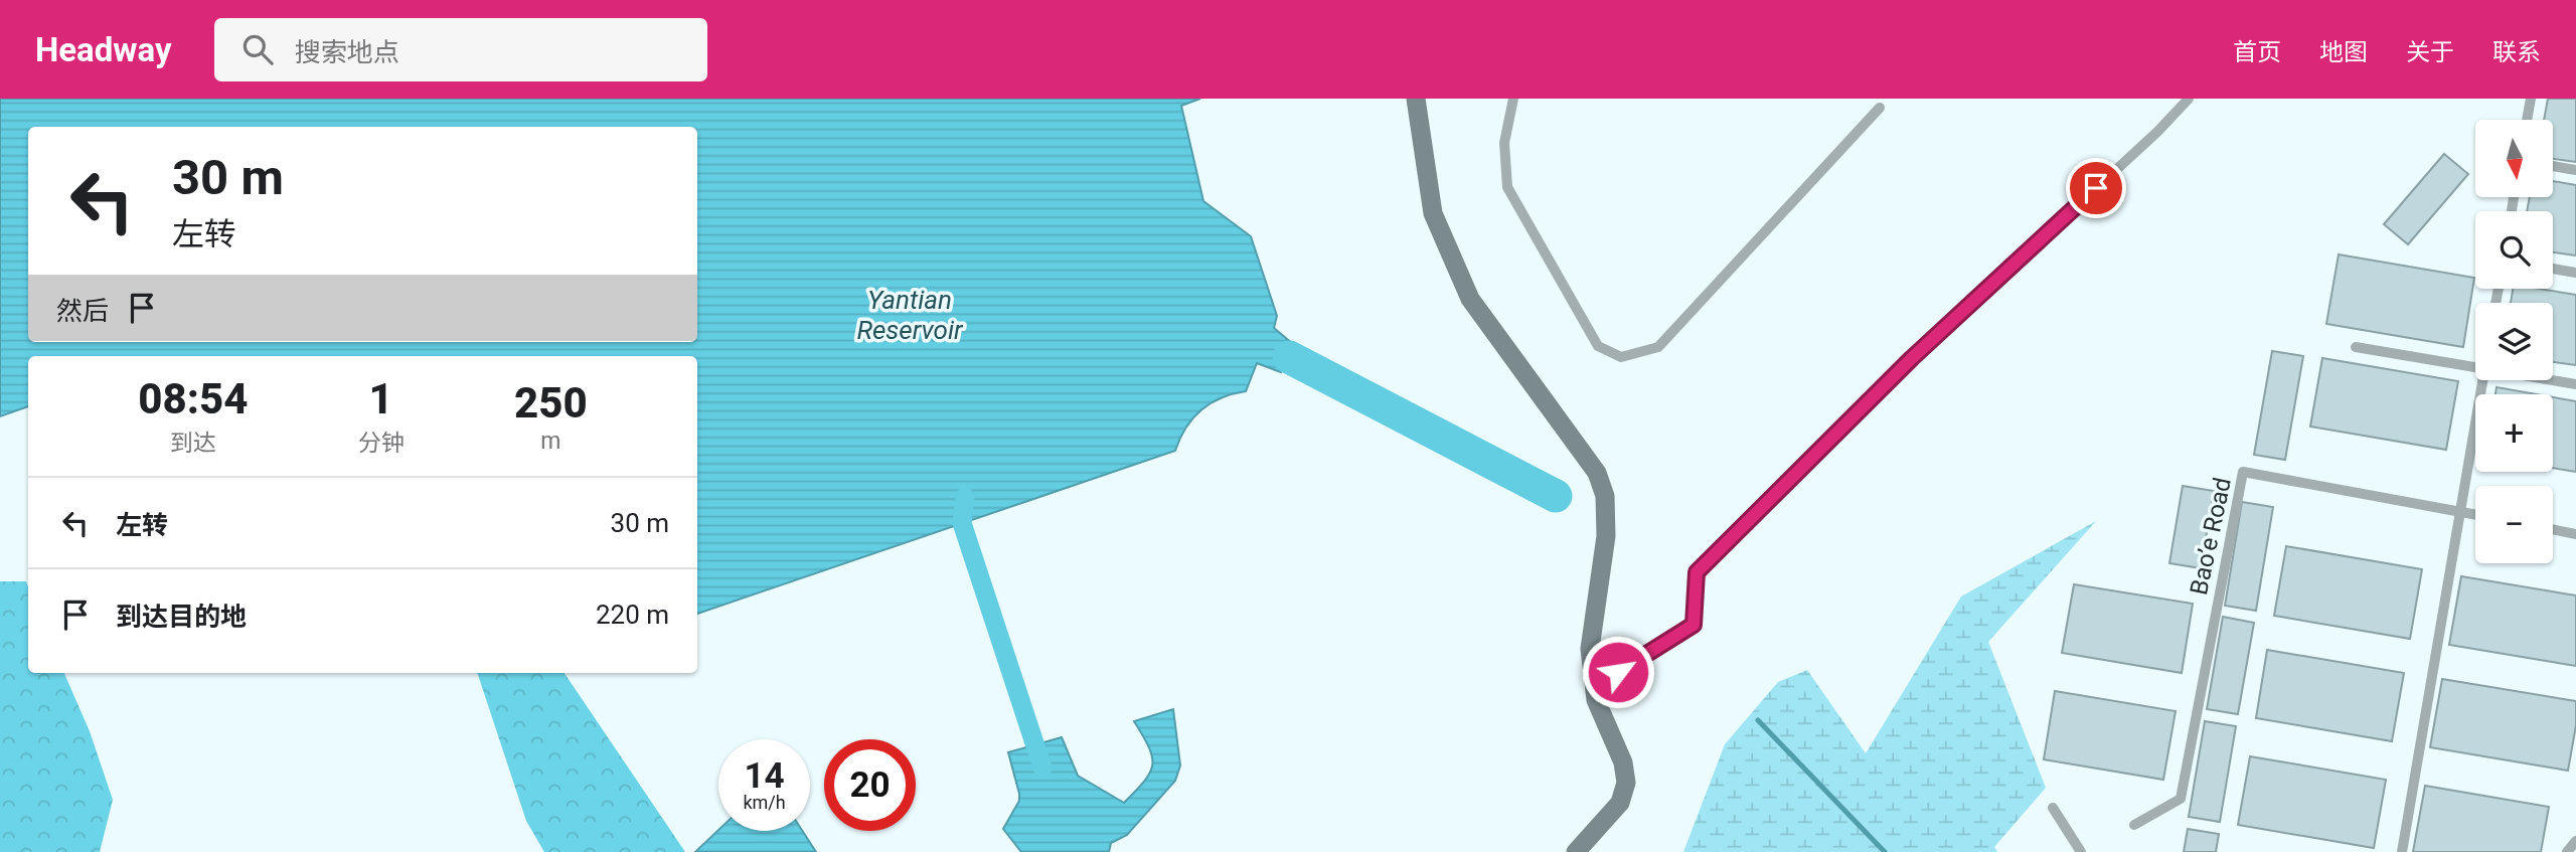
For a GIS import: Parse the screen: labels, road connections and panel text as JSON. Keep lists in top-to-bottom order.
{
  "streets": {
    "lane": ["Bao’e Road"]
  },
  "water": ["Yantian Reservoir"],
  "north": "bottom",
  "page": {
    "header": "Headway",
    "search": "搜索地点",
    "nav": [
      "首页",
      "地图",
      "关于",
      "联系"
    ],
    "map_buttons": ["+", "−"],
    "turn": ["30 m", "左转"],
    "then": "然后",
    "eta": [
      "08:54",
      "到达",
      "1",
      "分钟",
      "250",
      "m"
    ],
    "list": [
      {
        "name": "左转",
        "value": "30 m"
      },
      {
        "name": "到达目的地",
        "value": "220 m"
      }
    ],
    "speed": "14 km/h",
    "limit": "20"
  }
}
